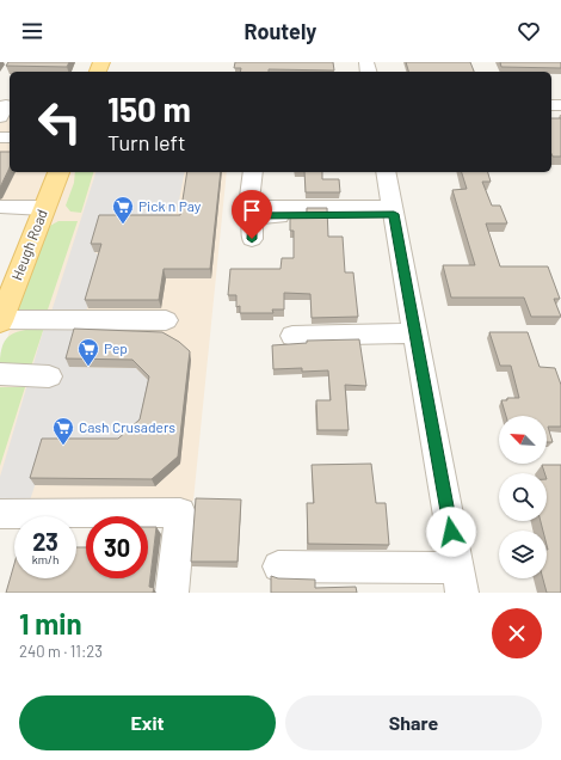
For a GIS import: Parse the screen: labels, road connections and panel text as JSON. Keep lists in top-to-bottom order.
{
  "streets": {
    "main road": ["Heugh Road"]
  },
  "places": {
    "supermarket": ["Pick n Pay", "Pep", "Cash Crusaders"]
  },
  "north": "top left",
  "page": {
    "header": "Routely",
    "turn": ["150 m", "Turn left"],
    "speed": "23 km/h",
    "limit": "30",
    "heading": ["1 min", "240 m · 11:23"],
    "buttons": ["Exit", "Share"]
  }
}
